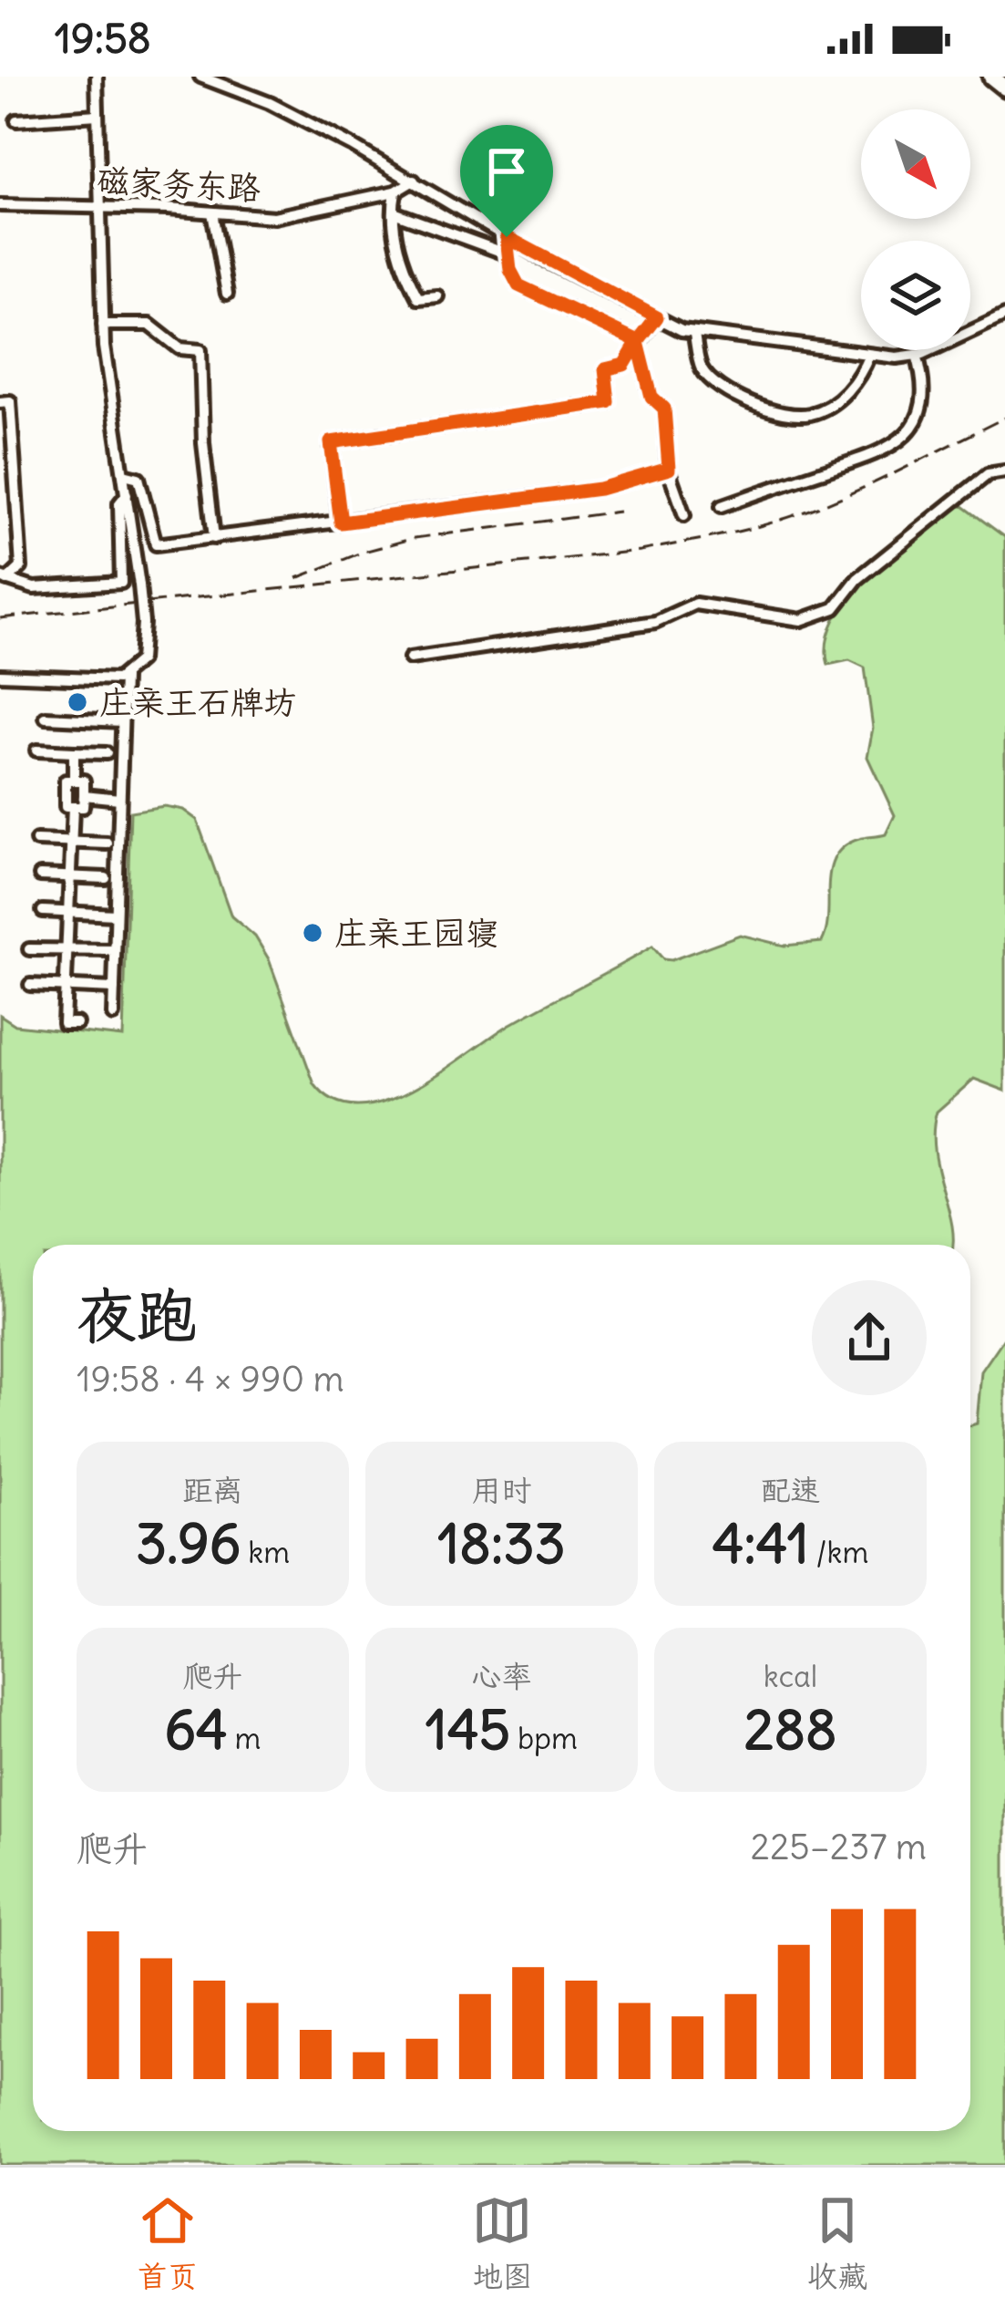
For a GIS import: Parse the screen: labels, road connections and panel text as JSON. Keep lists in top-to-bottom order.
{
  "streets": {
    "street": ["磁家务东路"]
  },
  "places": ["庄亲王石牌坊", "庄亲王园寝"],
  "north": "bottom right",
  "page": {
    "status": "19:58",
    "heading": ["夜跑", "19:58 · 4 × 990 m"],
    "stats": [
      ["距离", "3.96 km"],
      ["用时", "18:33"],
      ["配速", "4:41 /km"],
      ["爬升", "64 m"],
      ["心率", "145 bpm"],
      ["kcal", "288"]
    ],
    "chart": ["爬升", "225–237 m"],
    "tabs": ["首页", "地图", "收藏"]
  }
}
